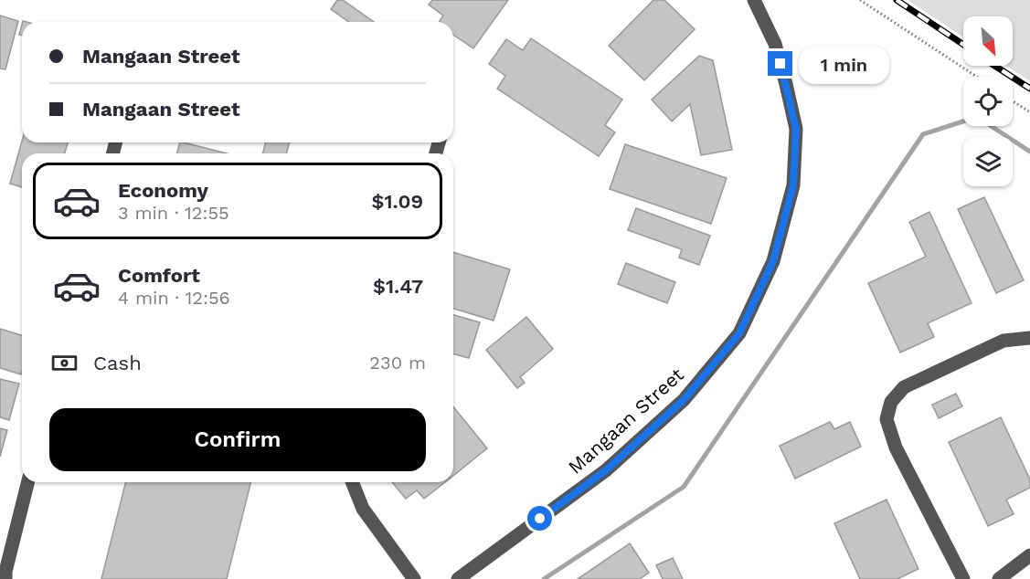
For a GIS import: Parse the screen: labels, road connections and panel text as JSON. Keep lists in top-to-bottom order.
{
  "streets": {
    "street": ["Mangaan Street"]
  },
  "north": "bottom right",
  "page": {
    "banner": ["Mangaan Street", "Mangaan Street"],
    "bubble": "1 min",
    "list": [
      {
        "name": "Economy",
        "note": "3 min · 12:55",
        "value": "$1.09"
      },
      {
        "name": "Comfort",
        "note": "4 min · 12:56",
        "value": "$1.47"
      }
    ],
    "pay": ["Cash", "230 m"],
    "buttons": "Confirm"
  }
}
